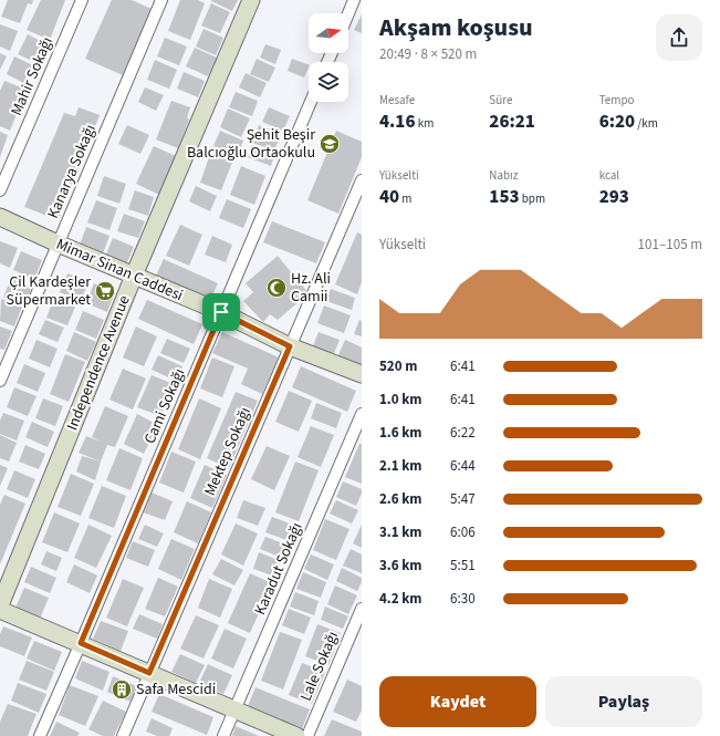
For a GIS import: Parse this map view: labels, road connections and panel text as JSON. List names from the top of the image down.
{
  "streets": {
    "main road": ["Mimar Sinan Caddesi", "Independence Avenue"],
    "street": [
      "Mahir Sokağı",
      "Kanarya Sokağı",
      "Cami Sokağı",
      "Mektep Sokağı",
      "Karadut Sokağı",
      "Lale Sokağı"
    ]
  },
  "crossings": [
    ["Kanarya Sokağı", "Mimar Sinan Caddesi"],
    ["Mimar Sinan Caddesi", "Independence Avenue"],
    ["Mimar Sinan Caddesi", "Cami Sokağı"],
    ["Mimar Sinan Caddesi", "Mektep Sokağı"]
  ],
  "places": {
    "school or university": ["Şehit Beşir Balcıoğlu Ortaokulu"],
    "mosque": ["Hz. Ali Camii"],
    "supermarket": ["Çil Kardeşler Süpermarket"],
    "building": ["Safa Mescidi"]
  },
  "north": "right",
  "page": {
    "heading": ["Akşam koşusu", "20:49 · 8 × 520 m"],
    "stats": [
      ["Mesafe", "4.16 km"],
      ["Süre", "26:21"],
      ["Tempo", "6:20 /km"],
      ["Yükselti", "40 m"],
      ["Nabız", "153 bpm"],
      ["kcal", "293"]
    ],
    "chart": ["Yükselti", "101–105 m"],
    "list": [
      {
        "name": "520 m",
        "note": "6:41"
      },
      {
        "name": "1.0 km",
        "note": "6:41"
      },
      {
        "name": "1.6 km",
        "note": "6:22"
      },
      {
        "name": "2.1 km",
        "note": "6:44"
      },
      {
        "name": "2.6 km",
        "note": "5:47"
      },
      {
        "name": "3.1 km",
        "note": "6:06"
      },
      {
        "name": "3.6 km",
        "note": "5:51"
      },
      {
        "name": "4.2 km",
        "note": "6:30"
      }
    ],
    "buttons": ["Kaydet", "Paylaş"]
  }
}
